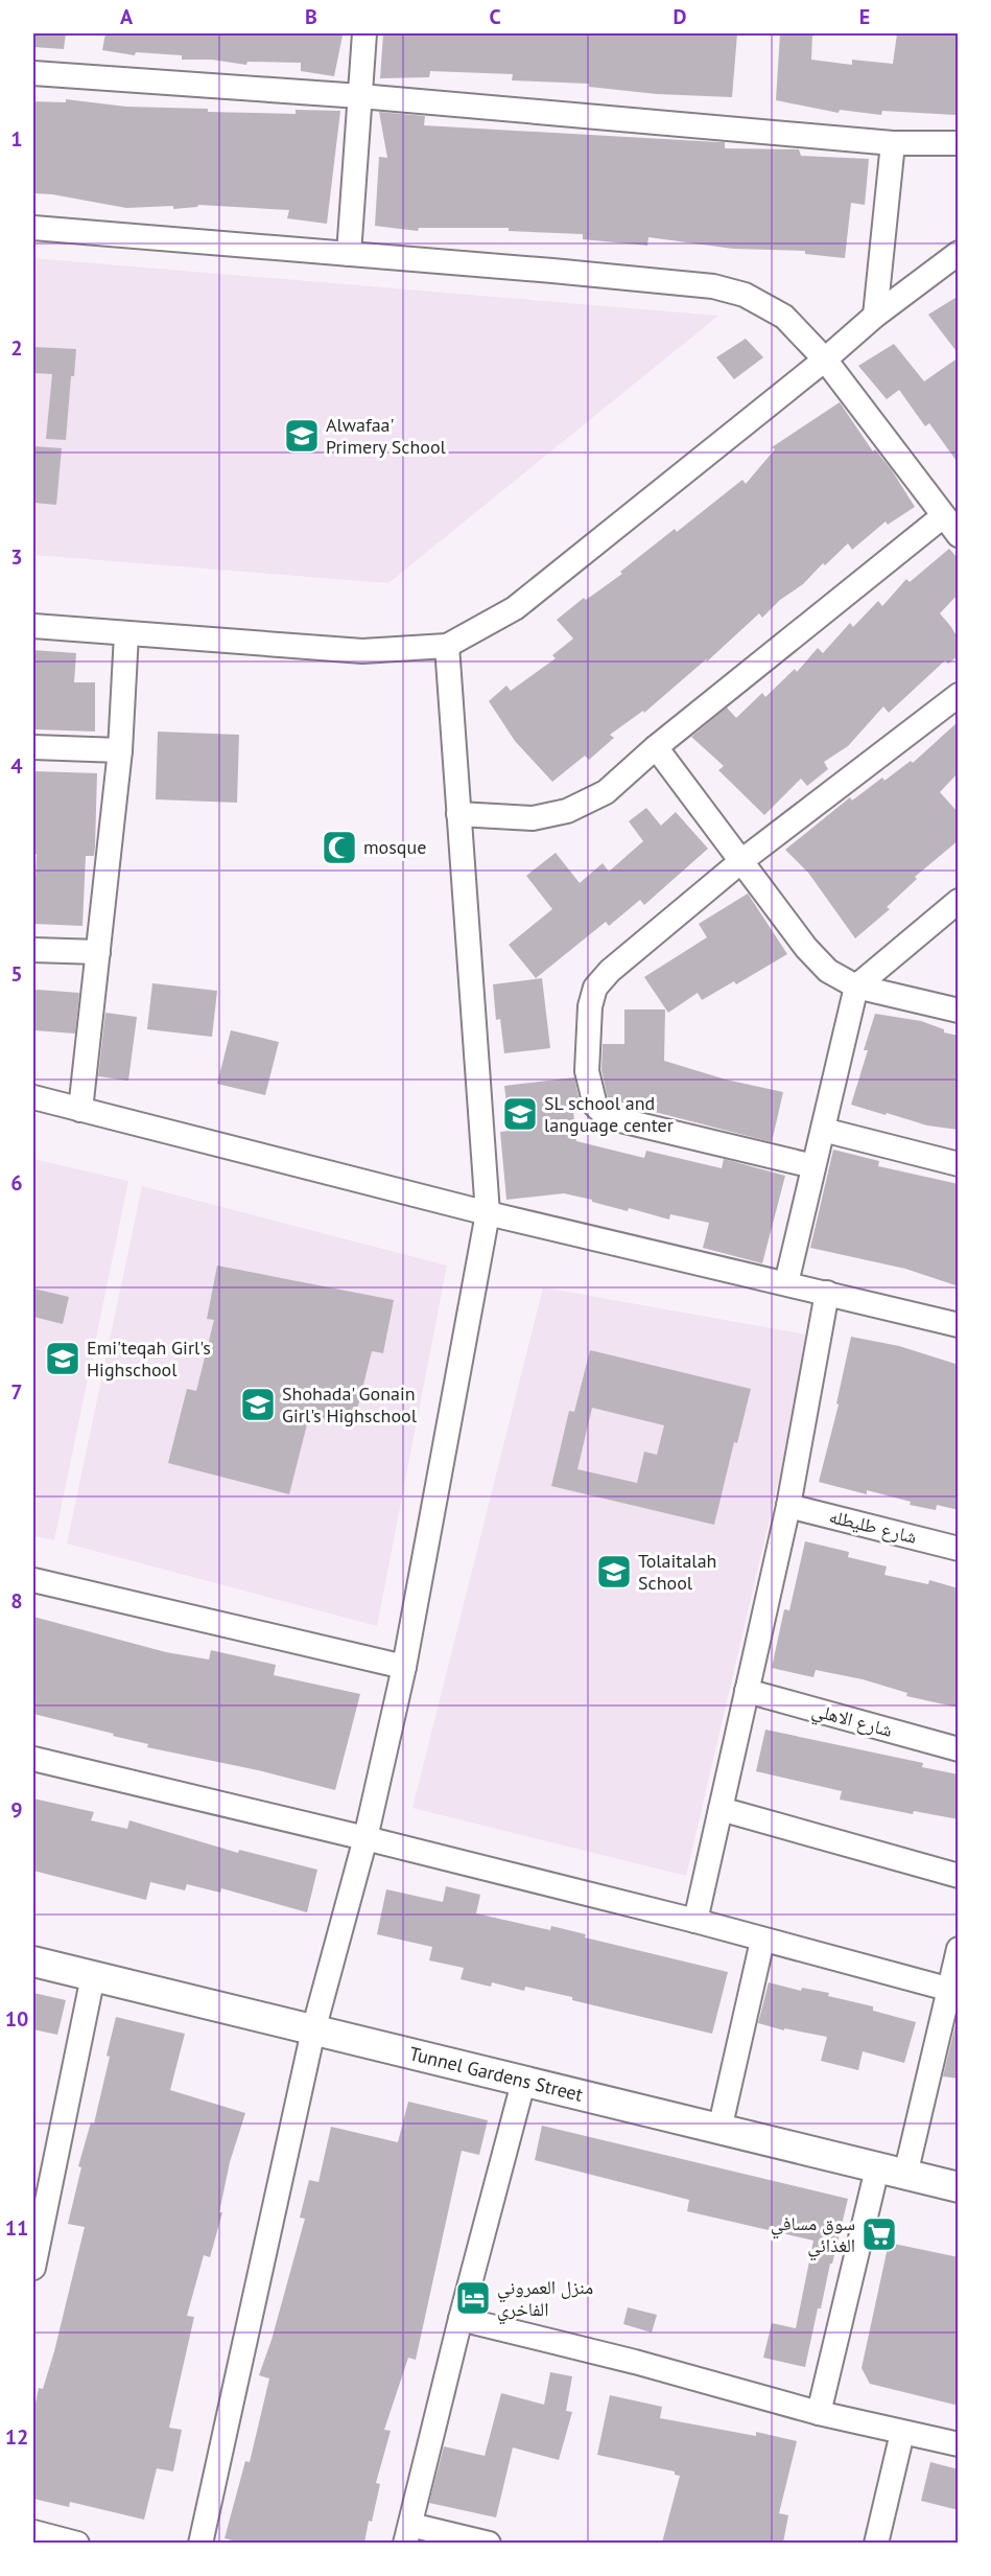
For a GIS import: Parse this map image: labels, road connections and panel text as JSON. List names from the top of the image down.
{
  "streets": {
    "main road": ["Tunnel Gardens Street"],
    "street": ["شارع طليطله", "شارع الاهلي"]
  },
  "places": {
    "school or university": [
      "Alwafaa' Primery School",
      "SL school and language center",
      "Emi'teqah Girl's Highschool",
      "Shohada' Gonain Girl's Highschool",
      "Tolaitalah School"
    ],
    "mosque": ["mosque"],
    "supermarket": ["سوق مسافي الغذائي"],
    "hotel": ["منزل العمروني الفاخري"]
  },
  "grid": {
    "columns": [
      "A",
      "B",
      "C",
      "D",
      "E"
    ],
    "rows": [
      "1",
      "2",
      "3",
      "4",
      "5",
      "6",
      "7",
      "8",
      "9",
      "10",
      "11",
      "12"
    ]
  }
}
